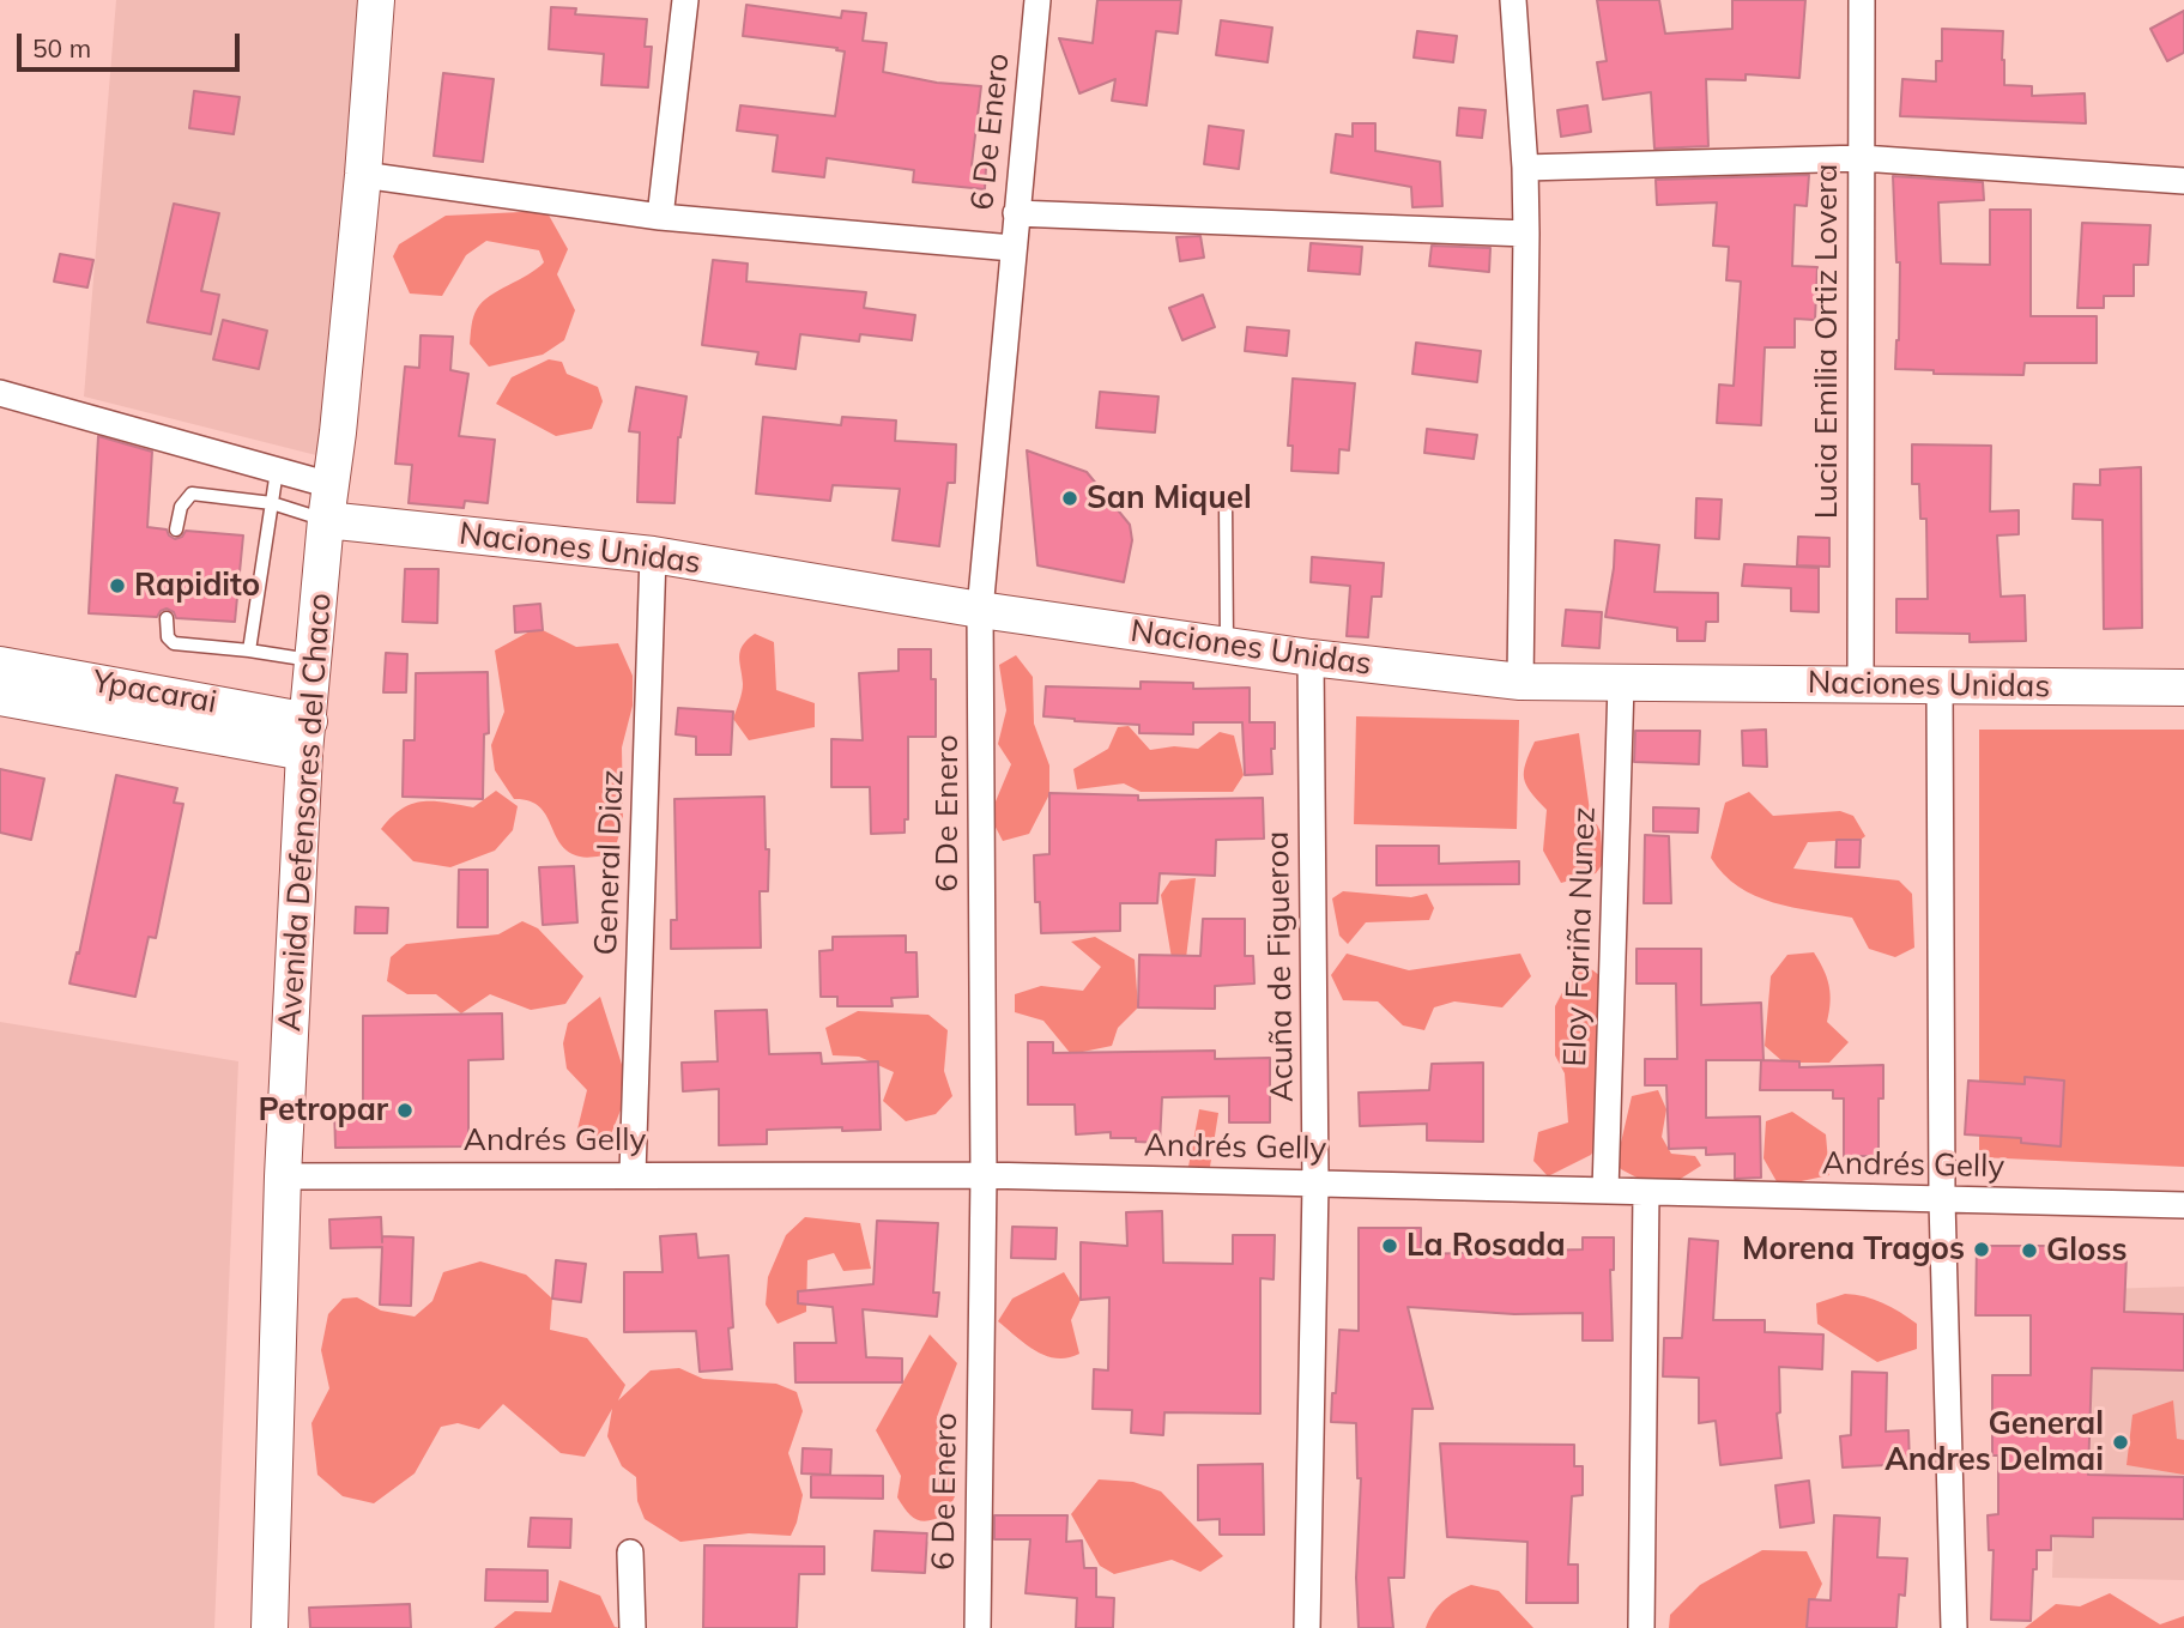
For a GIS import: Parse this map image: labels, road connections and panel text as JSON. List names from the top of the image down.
{
  "streets": {
    "street": [
      "6 De Enero",
      "Lucia Emilia Ortiz Lovera",
      "Naciones Unidas",
      "Ypacarai",
      "Avenida Defensores del Chaco",
      "General Diaz",
      "Eloy Fariña Nunez",
      "Acuña de Figueroa",
      "Andrés Gelly"
    ]
  },
  "crossings": [
    ["6 De Enero", "Naciones Unidas"],
    ["6 De Enero", "Andrés Gelly"],
    ["Lucia Emilia Ortiz Lovera", "Naciones Unidas"],
    ["Naciones Unidas", "Avenida Defensores del Chaco"],
    ["Naciones Unidas", "General Diaz"],
    ["Naciones Unidas", "Eloy Fariña Nunez"],
    ["Naciones Unidas", "Acuña de Figueroa"],
    ["Ypacarai", "Avenida Defensores del Chaco"],
    ["Avenida Defensores del Chaco", "Andrés Gelly"],
    ["General Diaz", "Andrés Gelly"],
    ["Eloy Fariña Nunez", "Andrés Gelly"],
    ["Acuña de Figueroa", "Andrés Gelly"]
  ],
  "places": [
    "San Miquel",
    "Rapidito",
    "Petropar",
    "La Rosada",
    "Morena Tragos",
    "Gloss",
    "General Andres Delmai"
  ],
  "scale_bar": "50 m"
}
